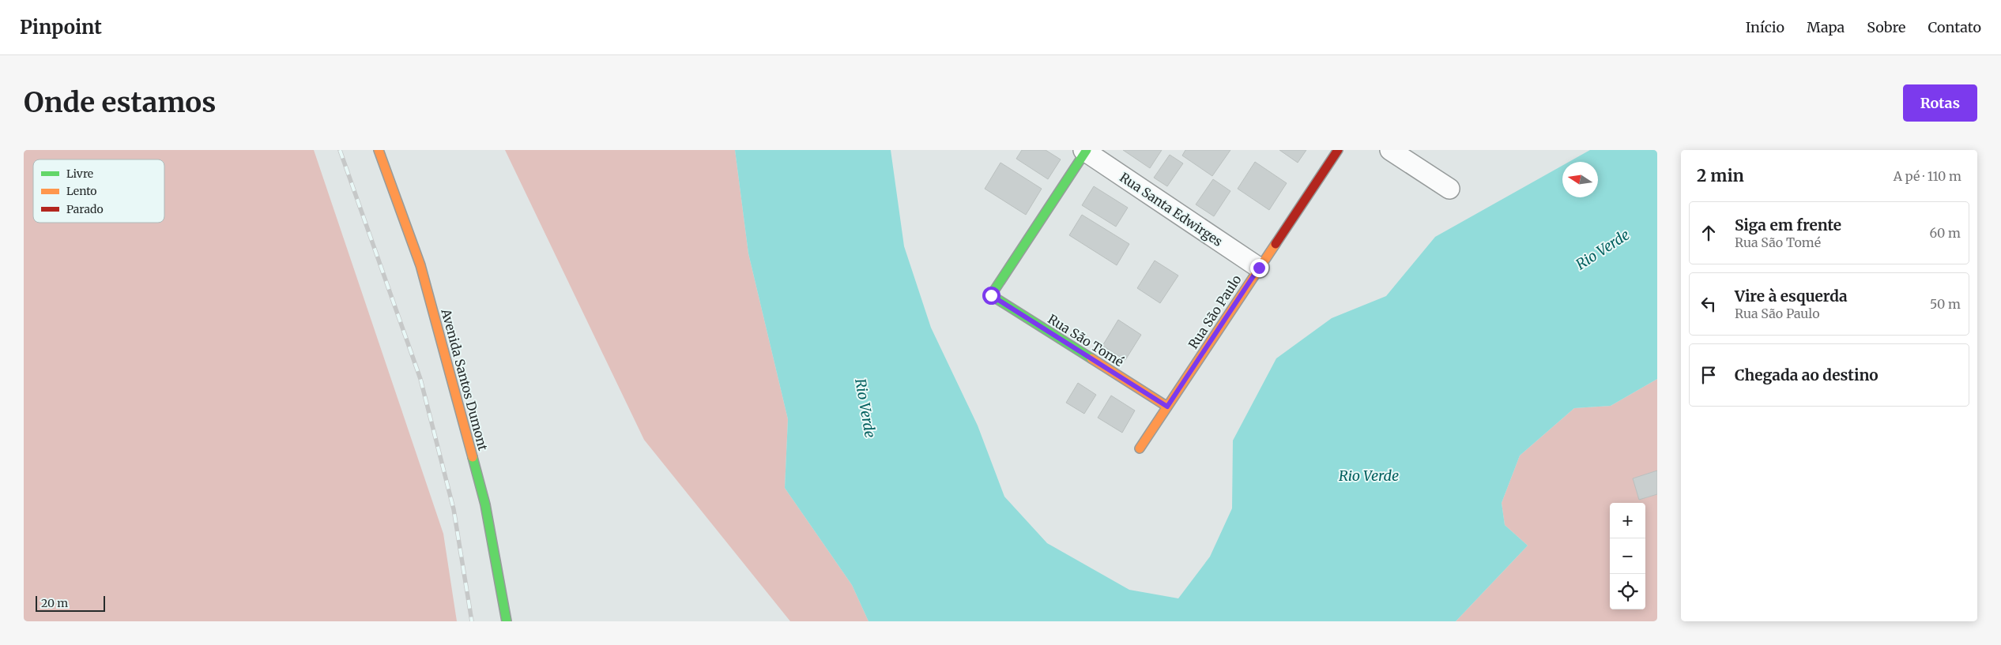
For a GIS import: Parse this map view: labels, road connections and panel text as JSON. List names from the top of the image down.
{
  "streets": {
    "street": [
      "Rua Santa Edwirges",
      "Rua São Paulo",
      "Rua São Tomé",
      "Avenida Santos Dumont"
    ]
  },
  "crossings": [
    ["Rua Santa Edwirges", "Rua São Paulo"],
    ["Rua Santa Edwirges", "Rua São Tomé"],
    ["Rua São Paulo", "Rua São Tomé"]
  ],
  "water": ["Rio Verde"],
  "legend": ["Livre", "Lento", "Parado"],
  "scale_bar": "20 m",
  "north": "left",
  "page": {
    "header": "Pinpoint",
    "nav": [
      "Início",
      "Mapa",
      "Sobre",
      "Contato"
    ],
    "buttons": "Rotas",
    "title": "Onde estamos",
    "heading": ["2 min", "A pé · 110 m"],
    "list": [
      ["Siga em frente", "Rua São Tomé", "60 m"],
      ["Vire à esquerda", "Rua São Paulo", "50 m"],
      "Chegada ao destino"
    ],
    "map_buttons": ["+", "−"],
    "scale": "20 m"
  }
}
